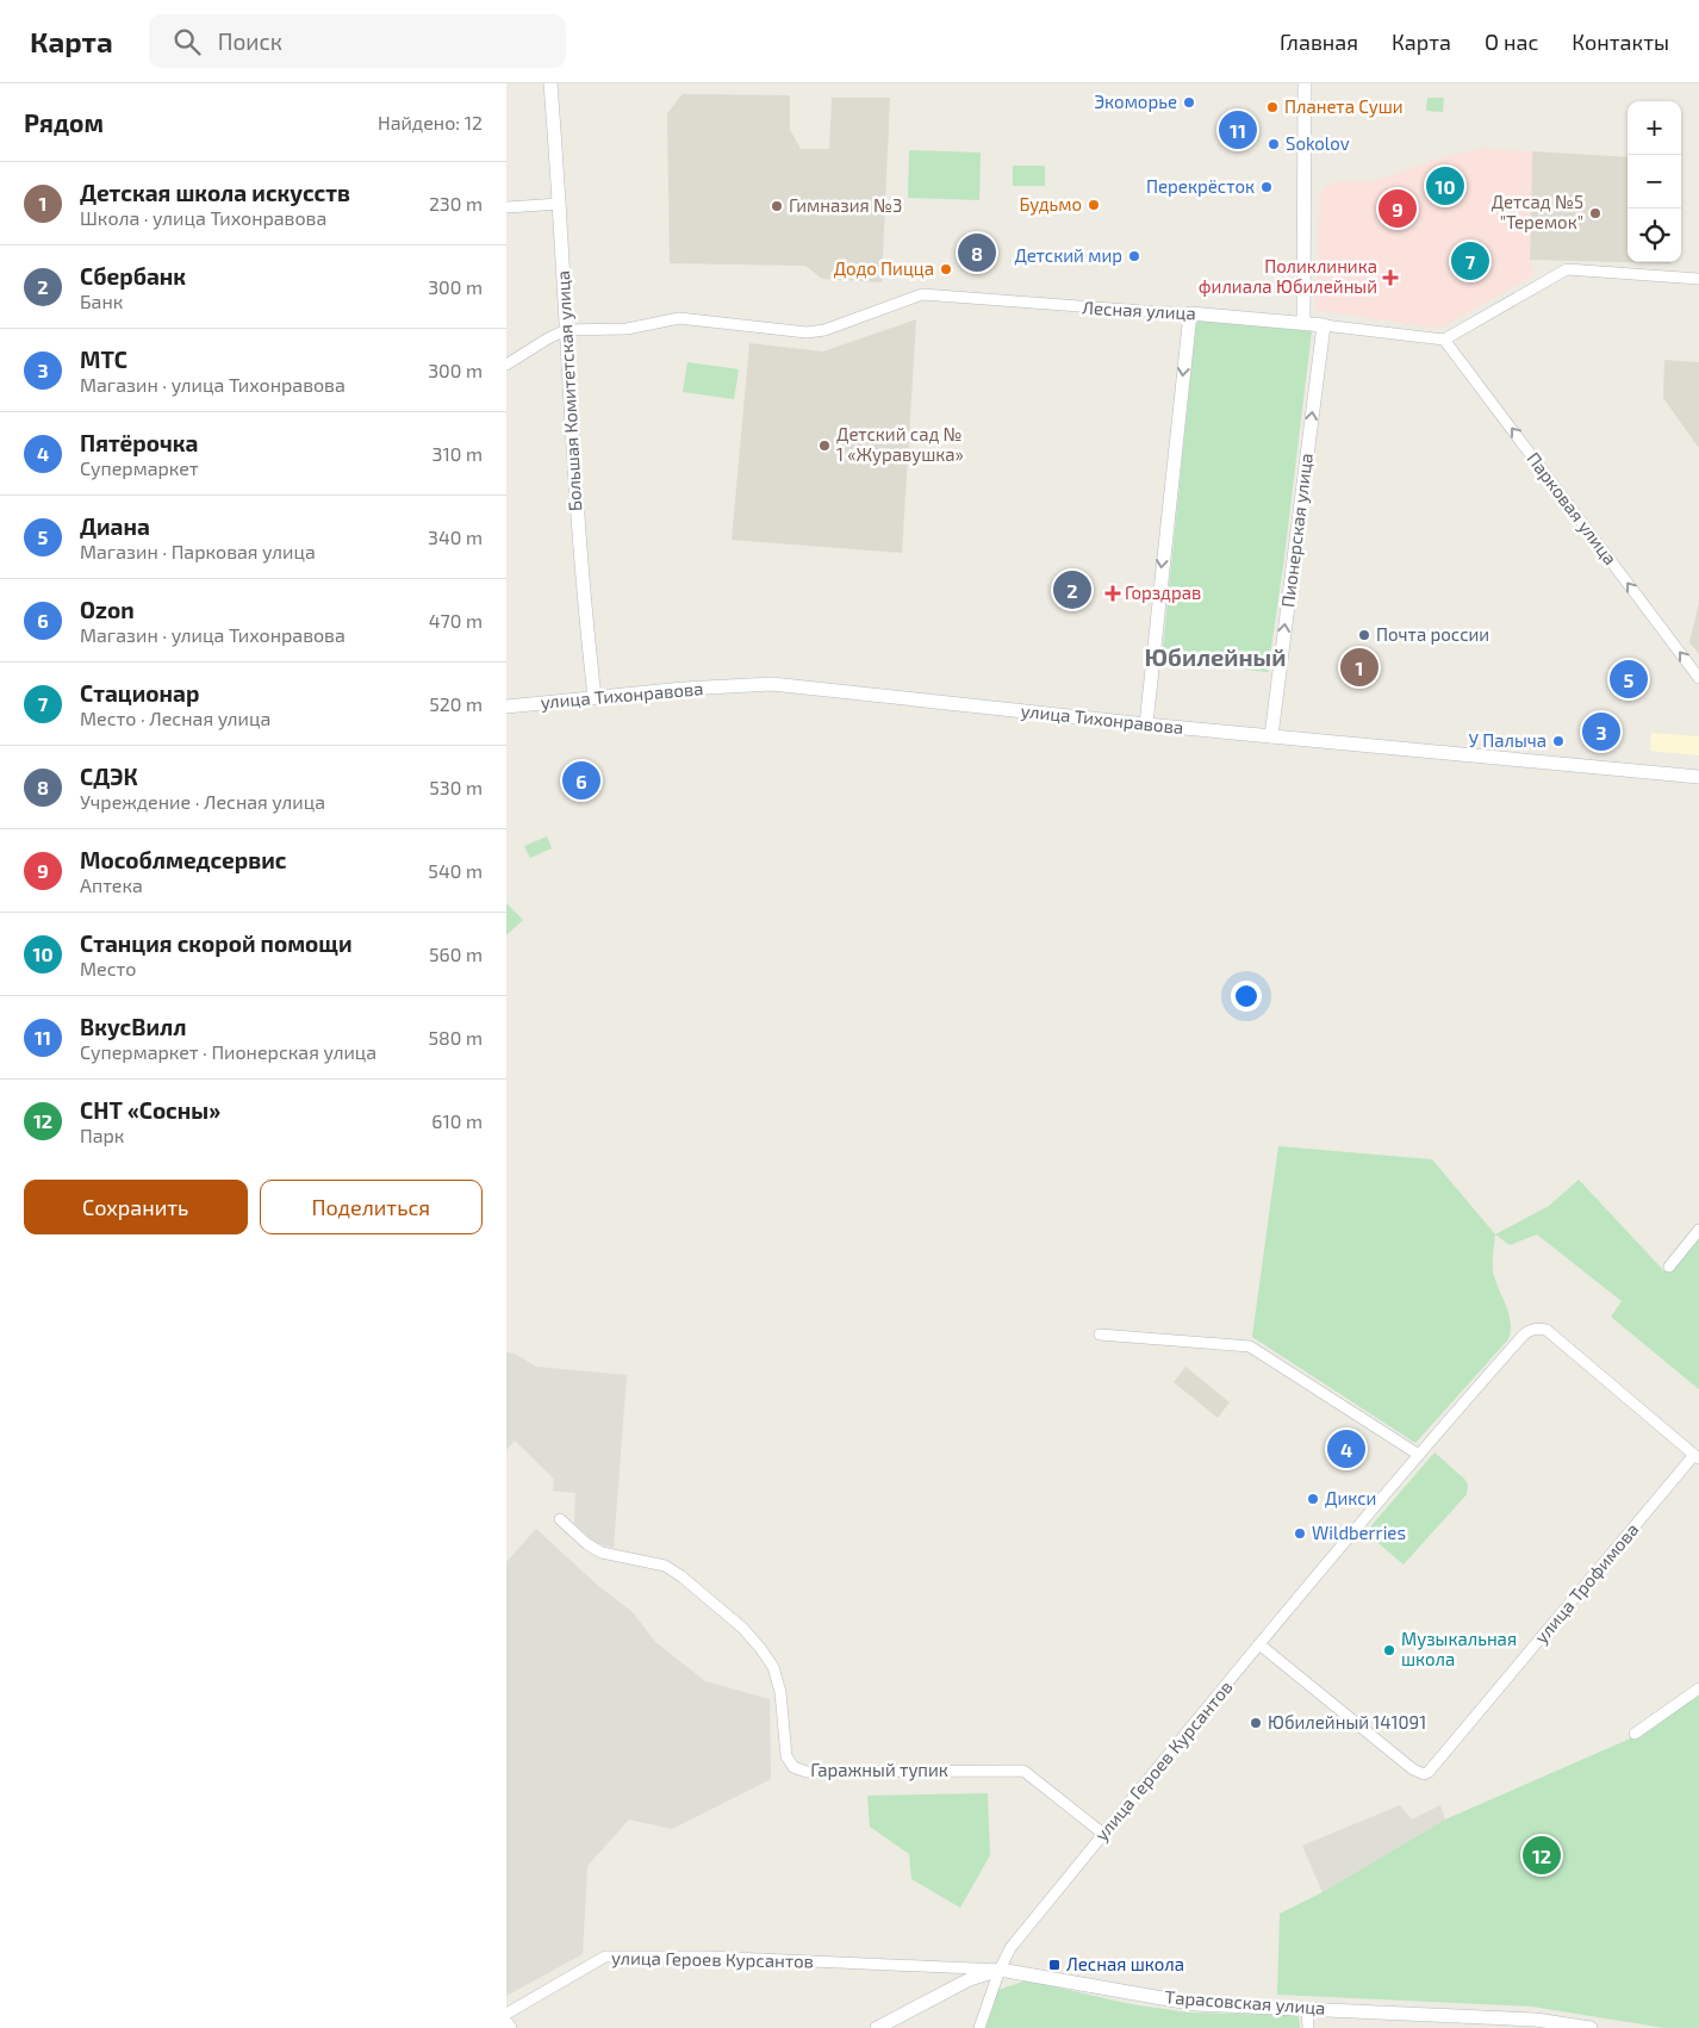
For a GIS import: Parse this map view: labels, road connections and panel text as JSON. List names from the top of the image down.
{
  "streets": {
    "street": [
      "Лесная улица",
      "Большая Комитетская улица",
      "Парковая улица",
      "Пионерская улица",
      "улица Тихонравова",
      "улица Трофимова",
      "улица Героев Курсантов",
      "Гаражный тупик",
      "Тарасовская улица"
    ]
  },
  "crossings": [
    ["Лесная улица", "Большая Комитетская улица"],
    ["Лесная улица", "Парковая улица"],
    ["Лесная улица", "Пионерская улица"],
    ["Большая Комитетская улица", "улица Тихонравова"],
    ["Пионерская улица", "улица Тихонравова"],
    ["улица Трофимова", "улица Героев Курсантов"],
    ["улица Героев Курсантов", "Гаражный тупик"],
    ["улица Героев Курсантов", "Тарасовская улица"]
  ],
  "one_way": ["Парковая улица", "Пионерская улица"],
  "districts": ["Юбилейный"],
  "places": {
    "other": [
      "Экоморье",
      "Планета Суши",
      "Sokolov",
      "Перекрёсток",
      "Будьмо",
      "Гимназия №3",
      "Детсад №5 \"Теремок\"",
      "Детский мир",
      "Додо Пицца",
      "Детский сад № 1 «Журавушка»",
      "Почта россии",
      "У Палыча",
      "Дикси",
      "Wildberries",
      "Музыкальная школа",
      "Юбилейный 141091"
    ],
    "health": ["Поликлиника филиала Юбилейный", "Горздрав"],
    "transit": ["Лесная школа"]
  },
  "page": {
    "header": "Карта",
    "search": "Поиск",
    "nav": [
      "Главная",
      "Карта",
      "О нас",
      "Контакты"
    ],
    "heading": ["Рядом", "Найдено: 12"],
    "map_buttons": ["+", "−"],
    "pins": [
      "11",
      "10",
      "9",
      "8",
      "7",
      "2",
      "1",
      "5",
      "3",
      "6",
      "4",
      "12"
    ],
    "list": [
      {
        "mark": "1",
        "name": "Детская школа искусств",
        "note": "Школа · улица Тихонравова",
        "value": "230 m"
      },
      {
        "mark": "2",
        "name": "Сбербанк",
        "note": "Банк",
        "value": "300 m"
      },
      {
        "mark": "3",
        "name": "МТС",
        "note": "Магазин · улица Тихонравова",
        "value": "300 m"
      },
      {
        "mark": "4",
        "name": "Пятёрочка",
        "note": "Супермаркет",
        "value": "310 m"
      },
      {
        "mark": "5",
        "name": "Диана",
        "note": "Магазин · Парковая улица",
        "value": "340 m"
      },
      {
        "mark": "6",
        "name": "Ozon",
        "note": "Магазин · улица Тихонравова",
        "value": "470 m"
      },
      {
        "mark": "7",
        "name": "Стационар",
        "note": "Место · Лесная улица",
        "value": "520 m"
      },
      {
        "mark": "8",
        "name": "СДЭК",
        "note": "Учреждение · Лесная улица",
        "value": "530 m"
      },
      {
        "mark": "9",
        "name": "Мособлмедсервис",
        "note": "Аптека",
        "value": "540 m"
      },
      {
        "mark": "10",
        "name": "Станция скорой помощи",
        "note": "Место",
        "value": "560 m"
      },
      {
        "mark": "11",
        "name": "ВкусВилл",
        "note": "Супермаркет · Пионерская улица",
        "value": "580 m"
      },
      {
        "mark": "12",
        "name": "СНТ «Сосны»",
        "note": "Парк",
        "value": "610 m"
      }
    ],
    "buttons": ["Сохранить", "Поделиться"]
  }
}
